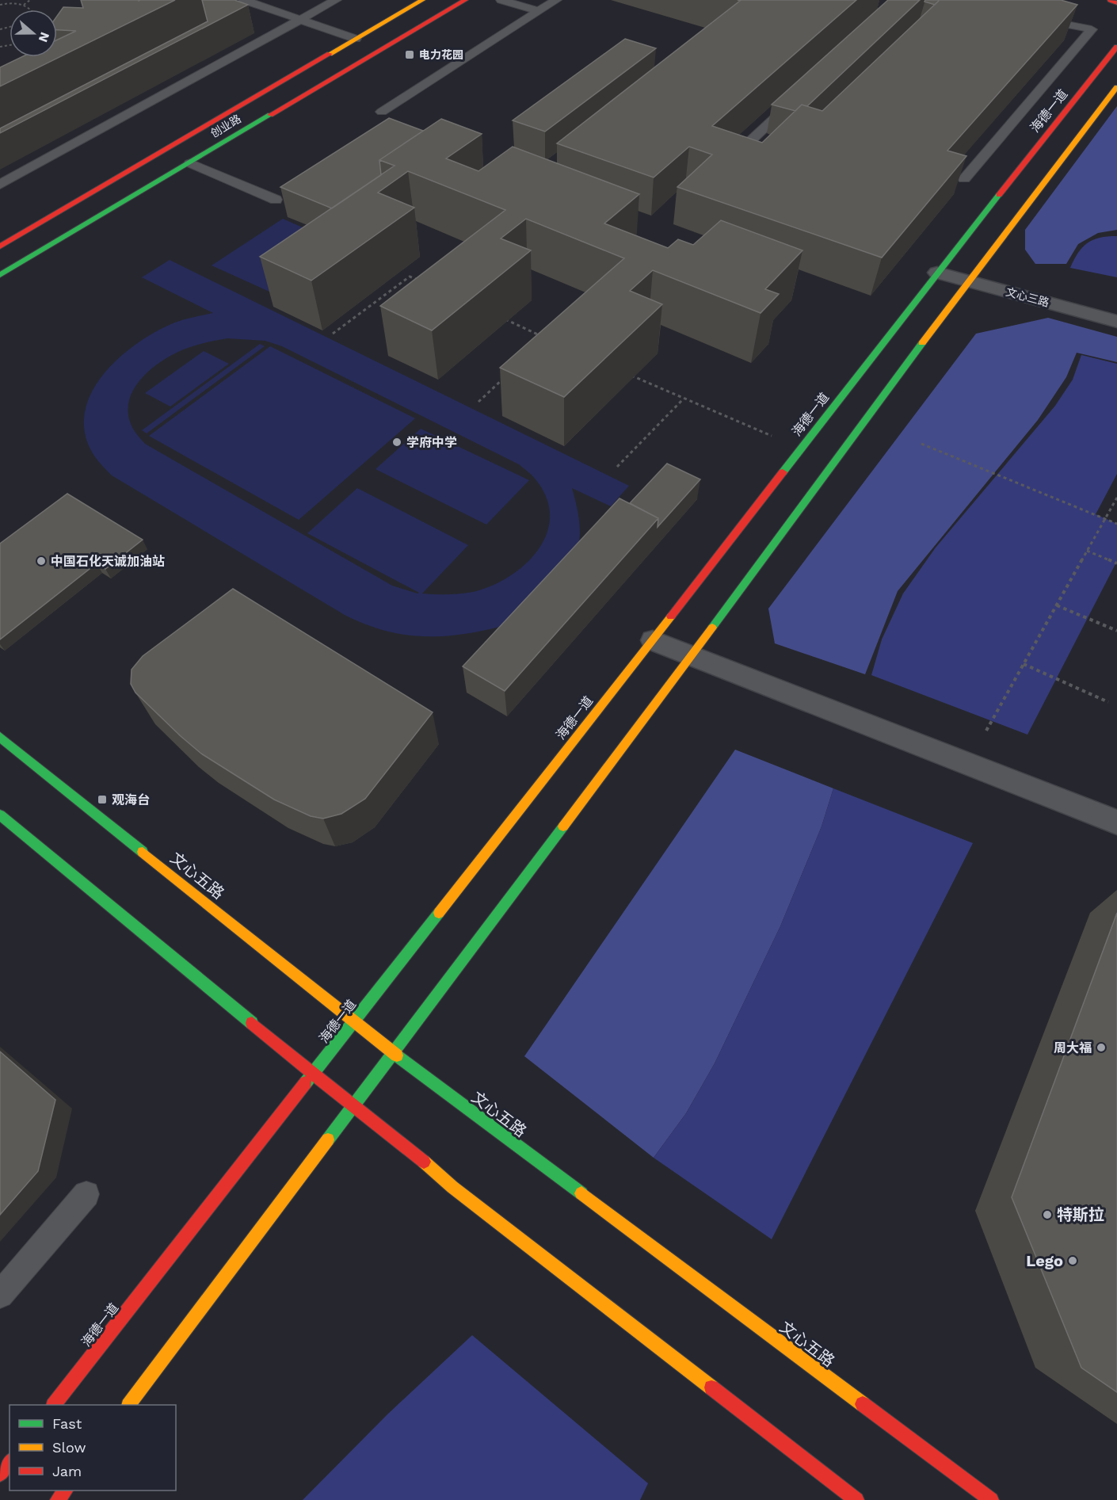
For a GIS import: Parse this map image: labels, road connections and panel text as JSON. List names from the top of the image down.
{
  "streets": {
    "street": [
      "海德一道",
      "创业路",
      "文心三路",
      "文心五路"
    ]
  },
  "crossings": [
    ["海德一道", "文心三路"],
    ["海德一道", "文心五路"]
  ],
  "places": {
    "transit": ["电力花园", "观海台"],
    "other": [
      "学府中学",
      "中国石化天诚加油站",
      "周大福",
      "特斯拉",
      "Lego"
    ]
  },
  "legend": ["Fast", "Slow", "Jam"],
  "north": "right"
}
